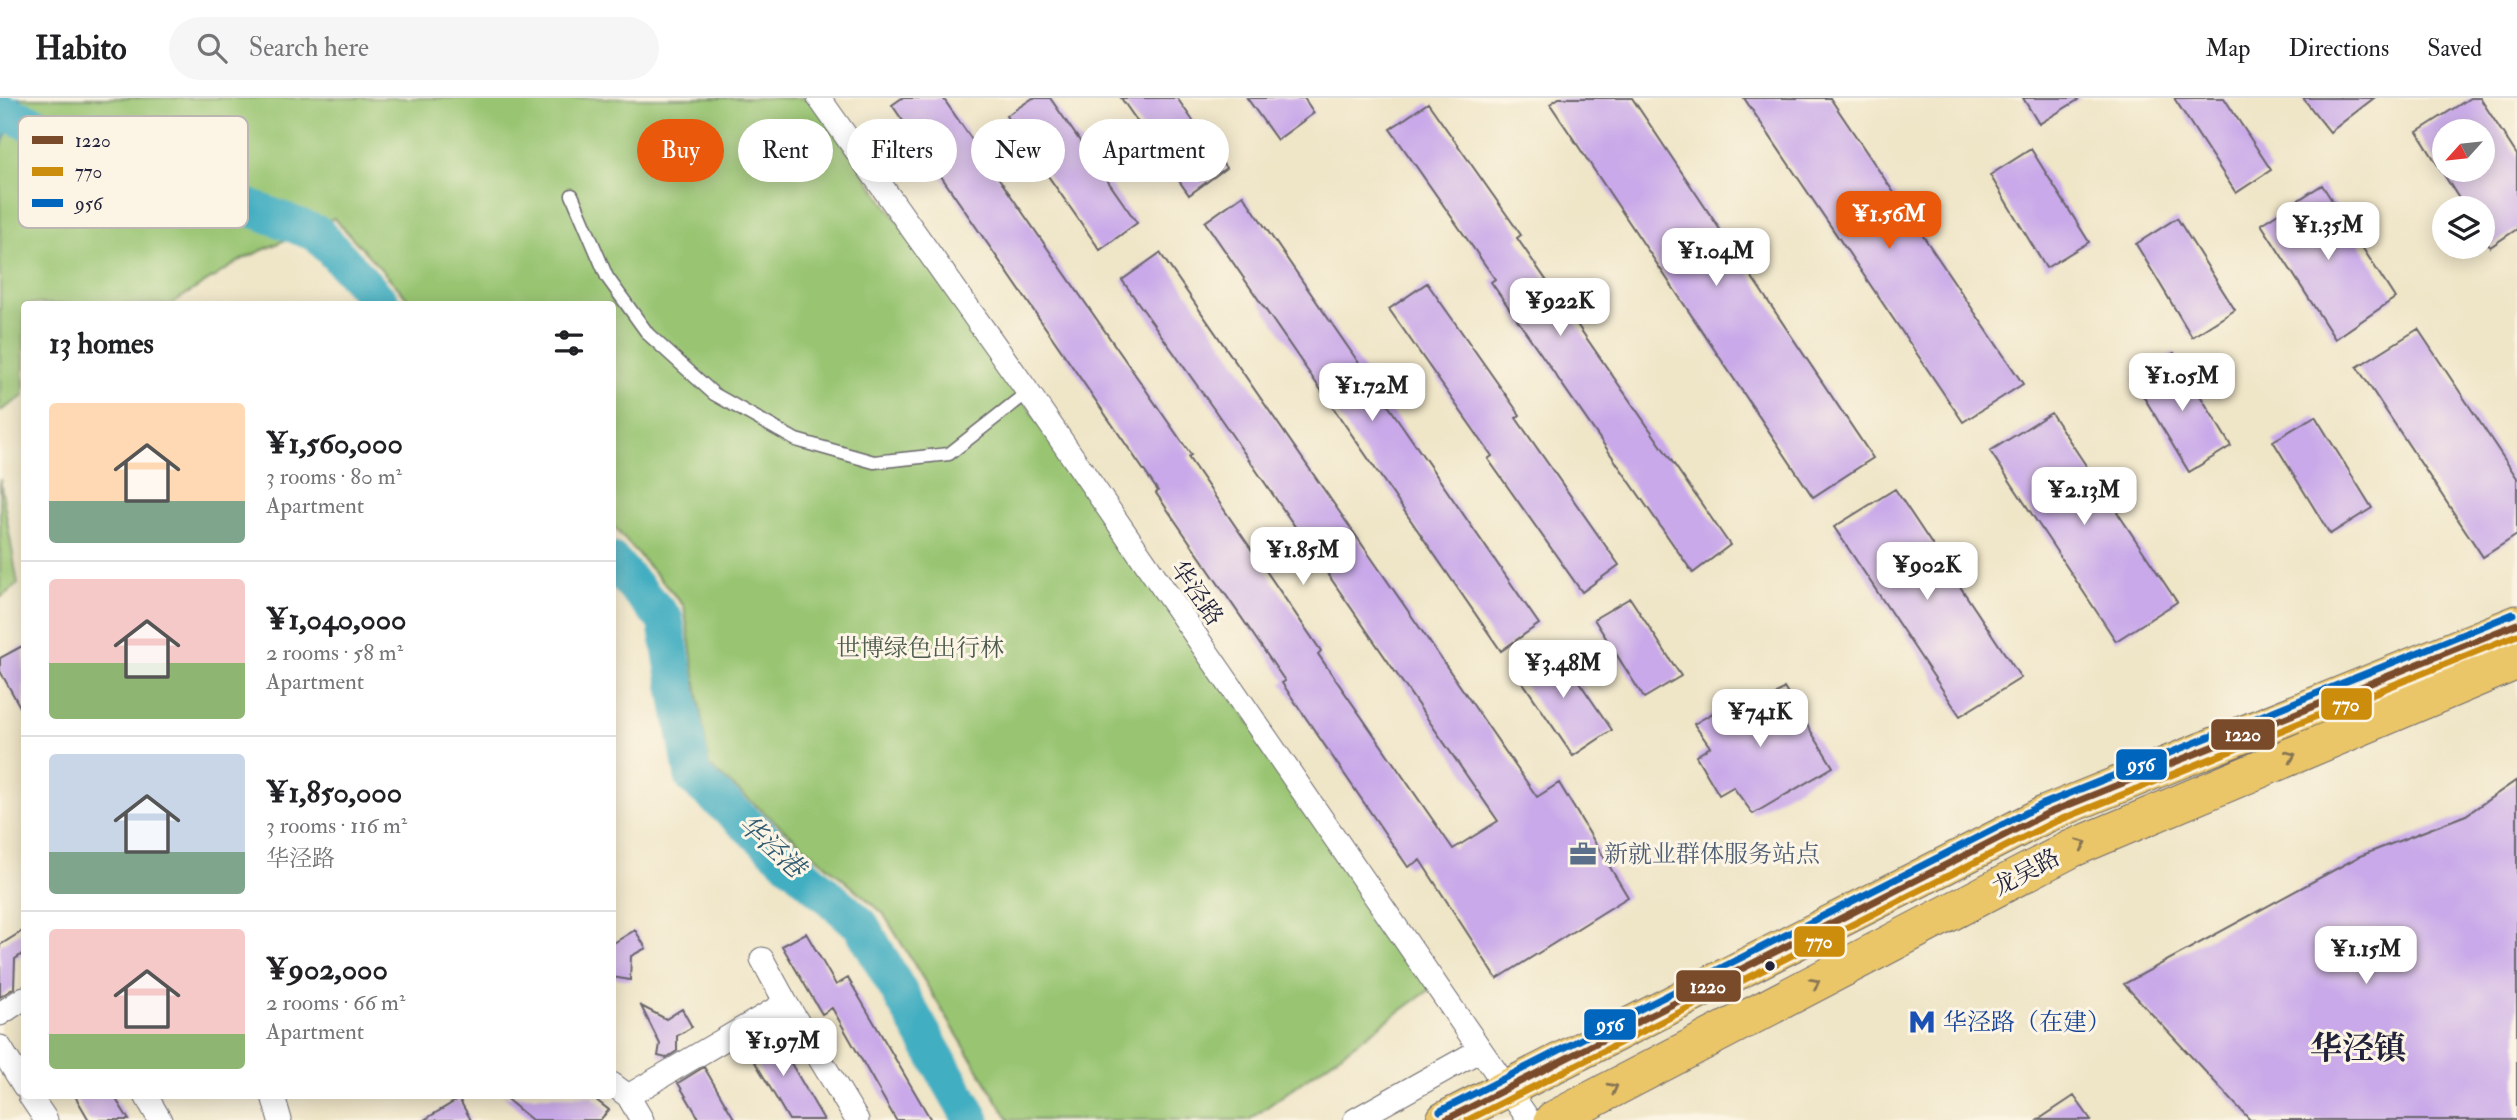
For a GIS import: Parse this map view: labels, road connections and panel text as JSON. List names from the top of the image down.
{
  "streets": {
    "main road": ["龙吴路"],
    "street": ["华泾路"]
  },
  "crossings": [
    ["华泾路", "龙吴路"]
  ],
  "districts": ["华泾镇"],
  "water": ["华泾港"],
  "parks": ["世博绿色出行林"],
  "places": {
    "office": ["新就业群体服务站点"],
    "metro station": ["华泾路（在建）"]
  },
  "lines": ["transit line 956", "transit line 1220", "transit line 770"],
  "legend": ["1220", "770", "956"],
  "north": "bottom left",
  "page": {
    "header": "Habito",
    "search": "Search here",
    "nav": ["Map", "Directions", "Saved"],
    "chip": [
      "Buy",
      "Rent",
      "Filters",
      "New",
      "Apartment"
    ],
    "price": [
      "¥1.56M",
      "¥1.35M",
      "¥1.04M",
      "¥922K",
      "¥1.05M",
      "¥1.72M",
      "¥2.13M",
      "¥1.85M",
      "¥902K",
      "¥3.48M",
      "¥741K",
      "¥1.15M",
      "¥1.97M"
    ],
    "heading": "13 homes",
    "list": [
      {
        "name": "¥1,560,000",
        "note": "3 rooms · 80 m² · Apartment"
      },
      {
        "name": "¥1,040,000",
        "note": "2 rooms · 58 m² · Apartment"
      },
      {
        "name": "¥1,850,000",
        "note": "3 rooms · 116 m² · 华泾路"
      },
      {
        "name": "¥902,000",
        "note": "2 rooms · 66 m² · Apartment"
      }
    ]
  }
}
